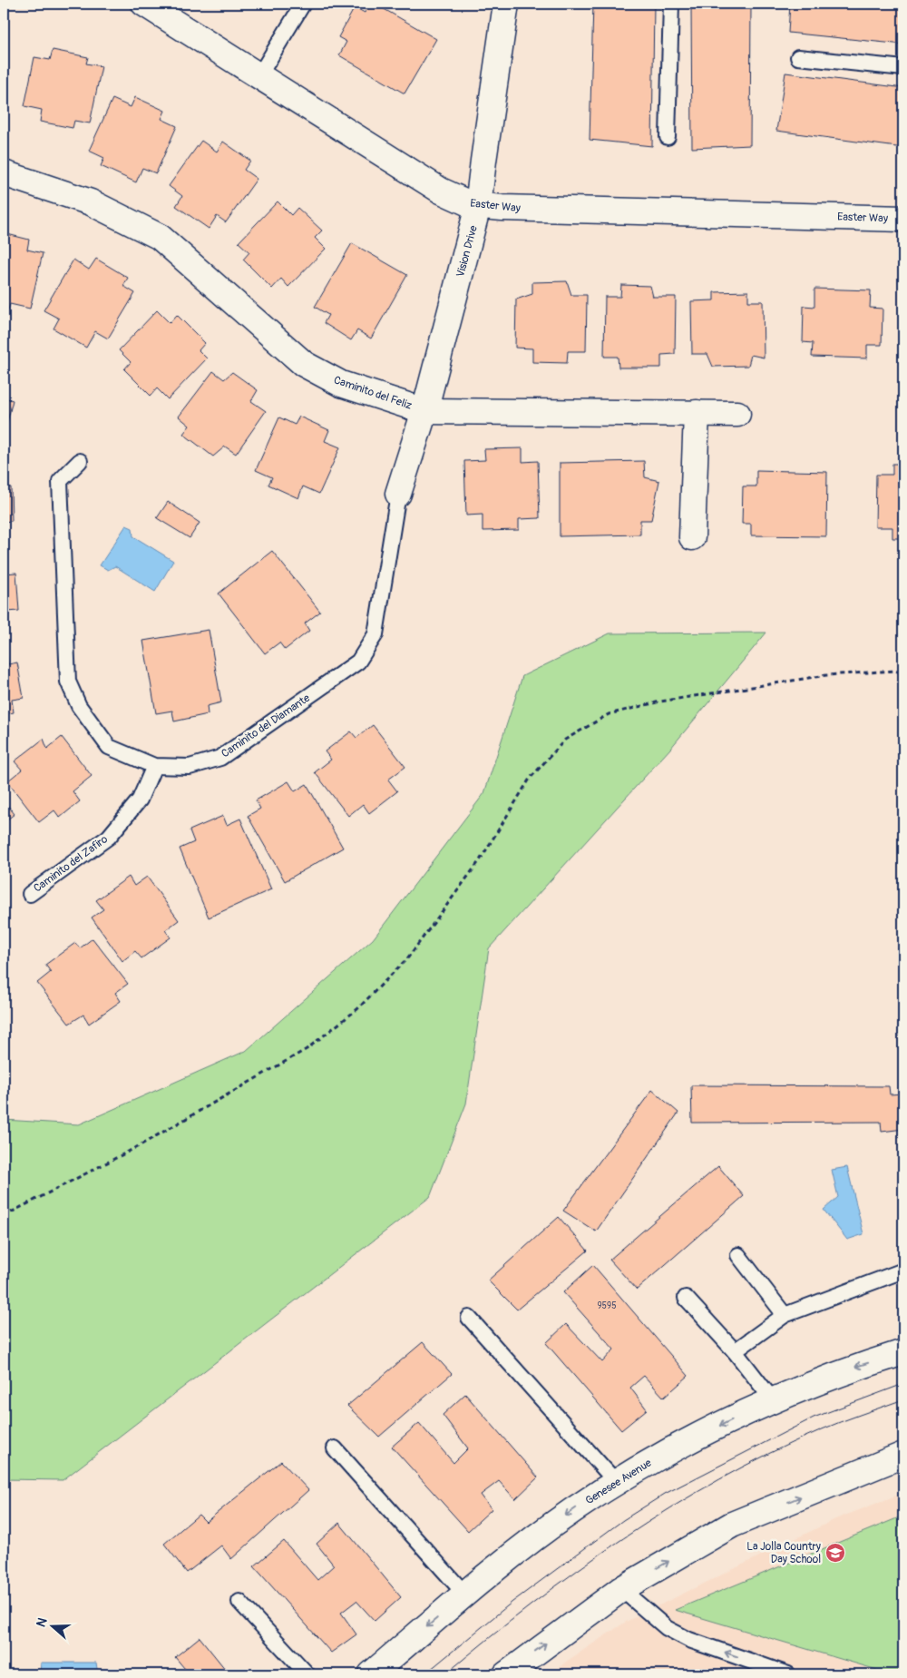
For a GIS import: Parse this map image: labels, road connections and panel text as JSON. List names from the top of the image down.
{
  "streets": {
    "street": [
      "Easter Way",
      "Vision Drive",
      "Caminito del Feliz",
      "Genesee Avenue"
    ],
    "lane": ["Caminito del Diamante", "Caminito del Zafiro"]
  },
  "crossings": [
    ["Easter Way", "Vision Drive"],
    ["Vision Drive", "Caminito del Feliz"],
    ["Vision Drive", "Caminito del Diamante"],
    ["Caminito del Diamante", "Caminito del Zafiro"]
  ],
  "places": {
    "school or university": ["La Jolla Country Day School"]
  },
  "house_numbers": ["9595"],
  "north": "left"
}
